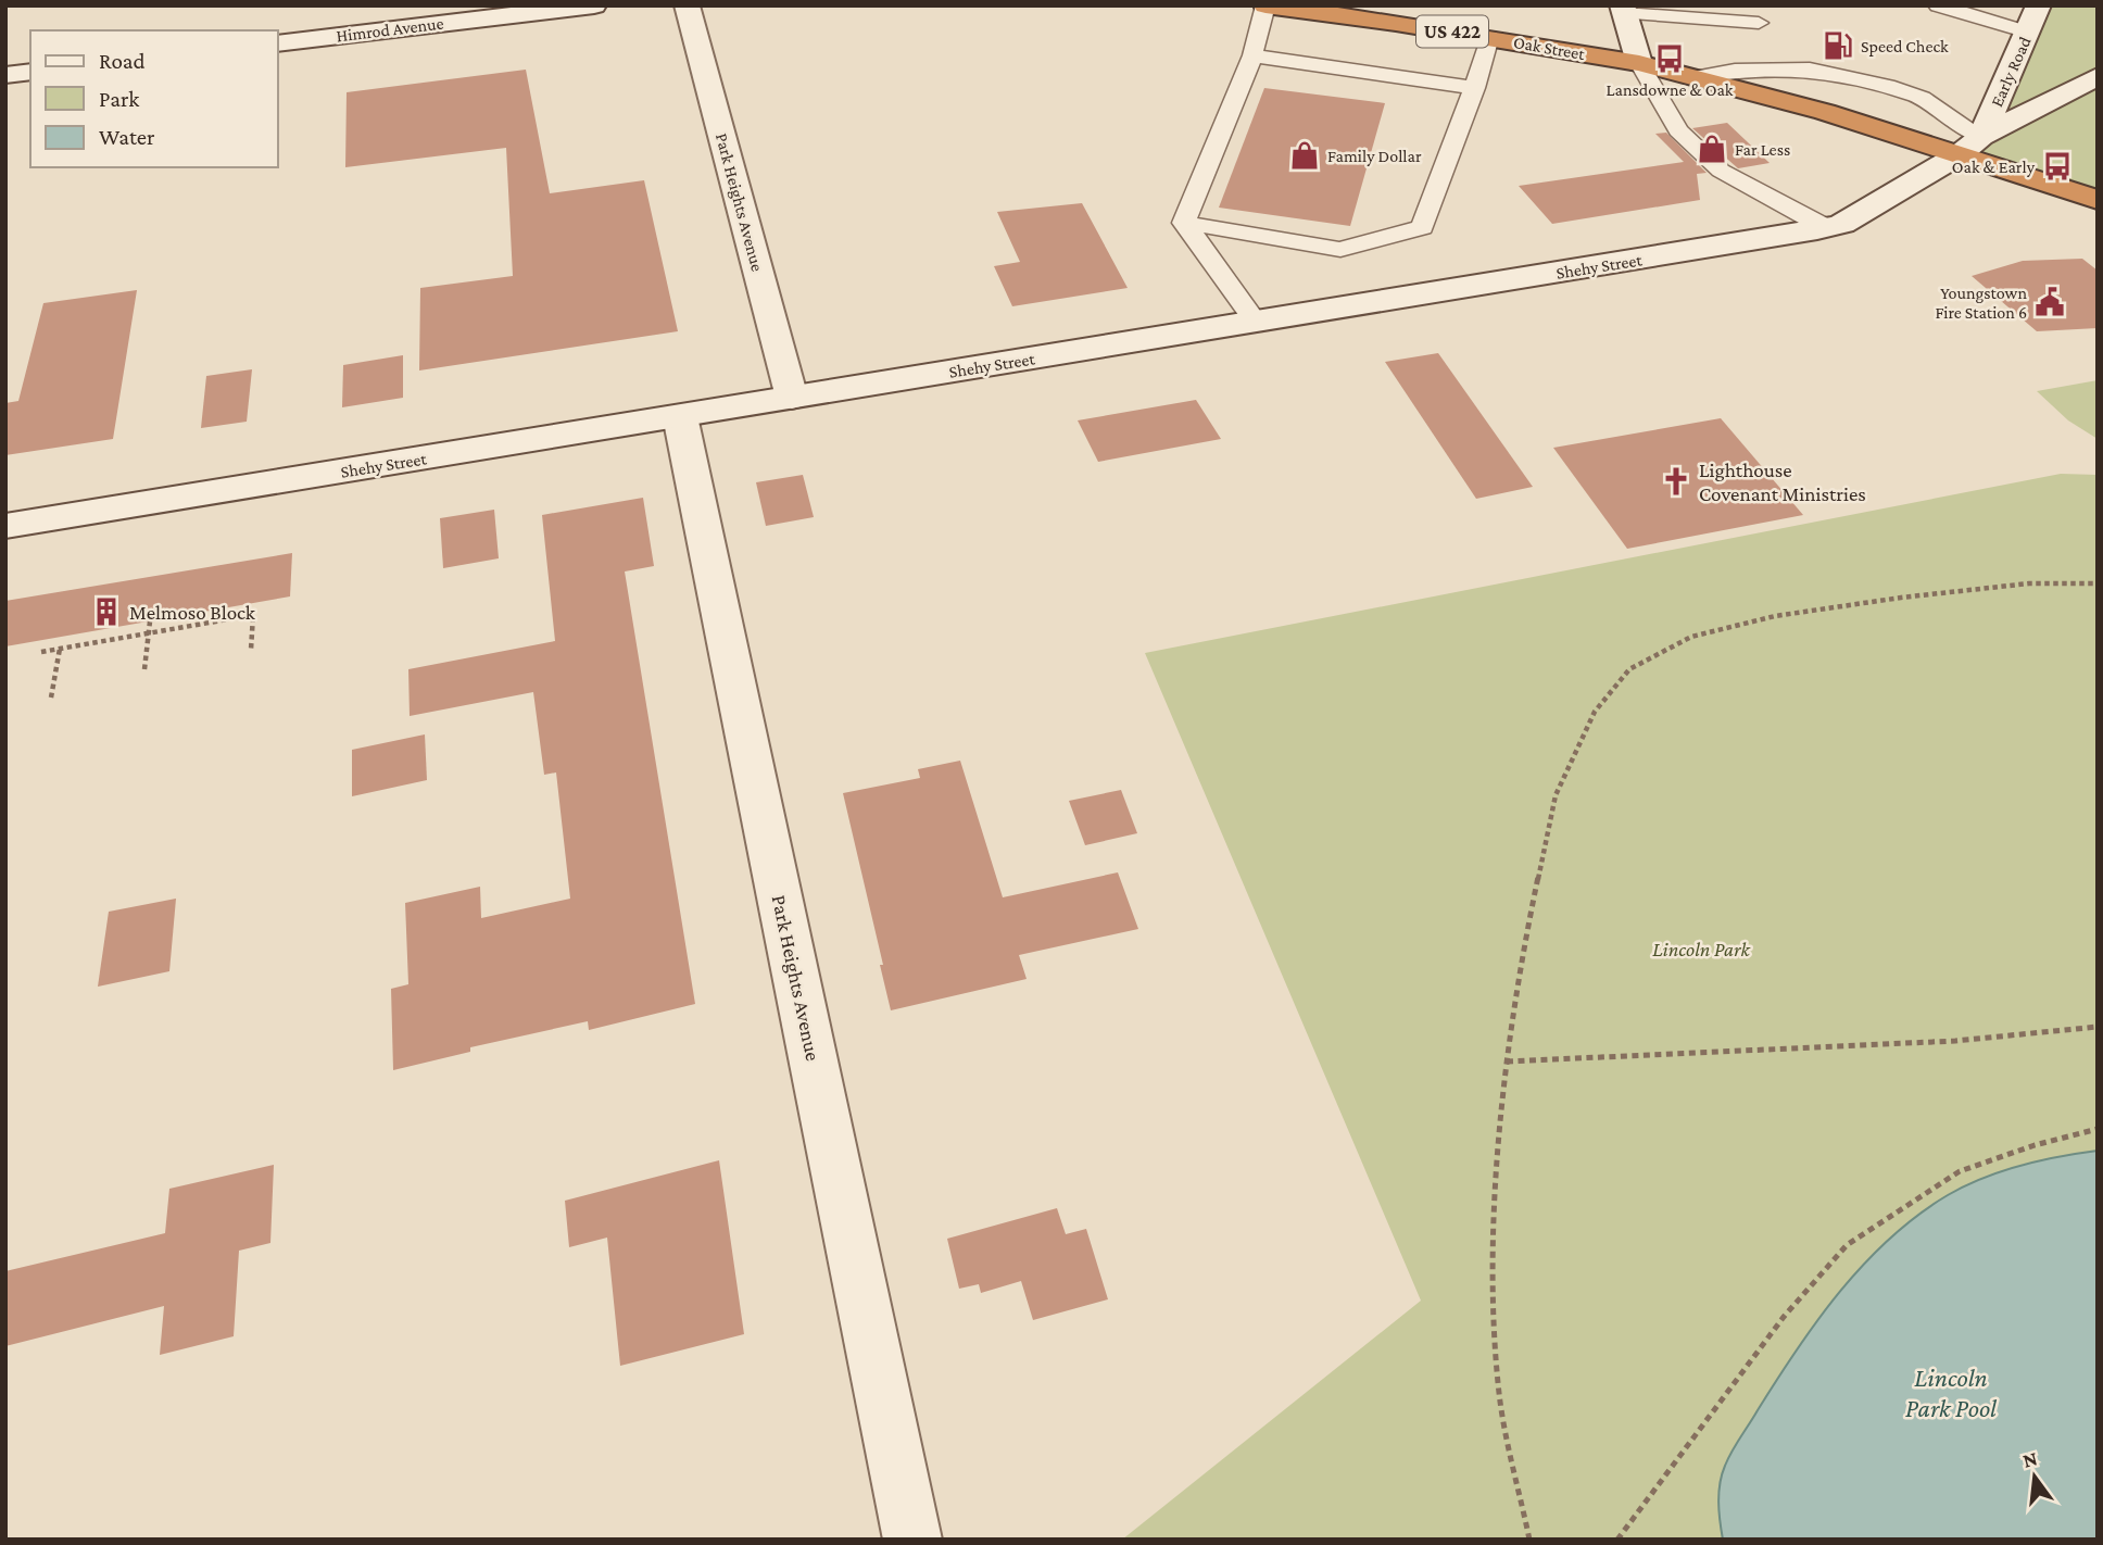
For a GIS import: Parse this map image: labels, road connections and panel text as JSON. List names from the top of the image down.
{
  "streets": {
    "highway": ["US 422", "Oak Street"],
    "street": [
      "Himrod Avenue",
      "Early Road",
      "Park Heights Avenue",
      "Shehy Street"
    ]
  },
  "crossings": [
    ["US 422", "Oak Street"],
    ["US 422", "Early Road"],
    ["US 422", "Shehy Street"],
    ["Oak Street", "Early Road"],
    ["Oak Street", "Shehy Street"],
    ["Early Road", "Shehy Street"],
    ["Park Heights Avenue", "Shehy Street"]
  ],
  "water": ["Lincoln Park Pool"],
  "parks": ["Lincoln Park"],
  "places": {
    "fuel station": ["Speed Check"],
    "bus stop": ["Lansdowne & Oak", "Oak & Early"],
    "shop": ["Far Less", "Family Dollar"],
    "public building": ["Youngstown Fire Station 6"],
    "church": ["Lighthouse Covenant Ministries"],
    "building": ["Melmoso Block"]
  },
  "legend": ["Road", "Park", "Water"],
  "north": "top"
}
